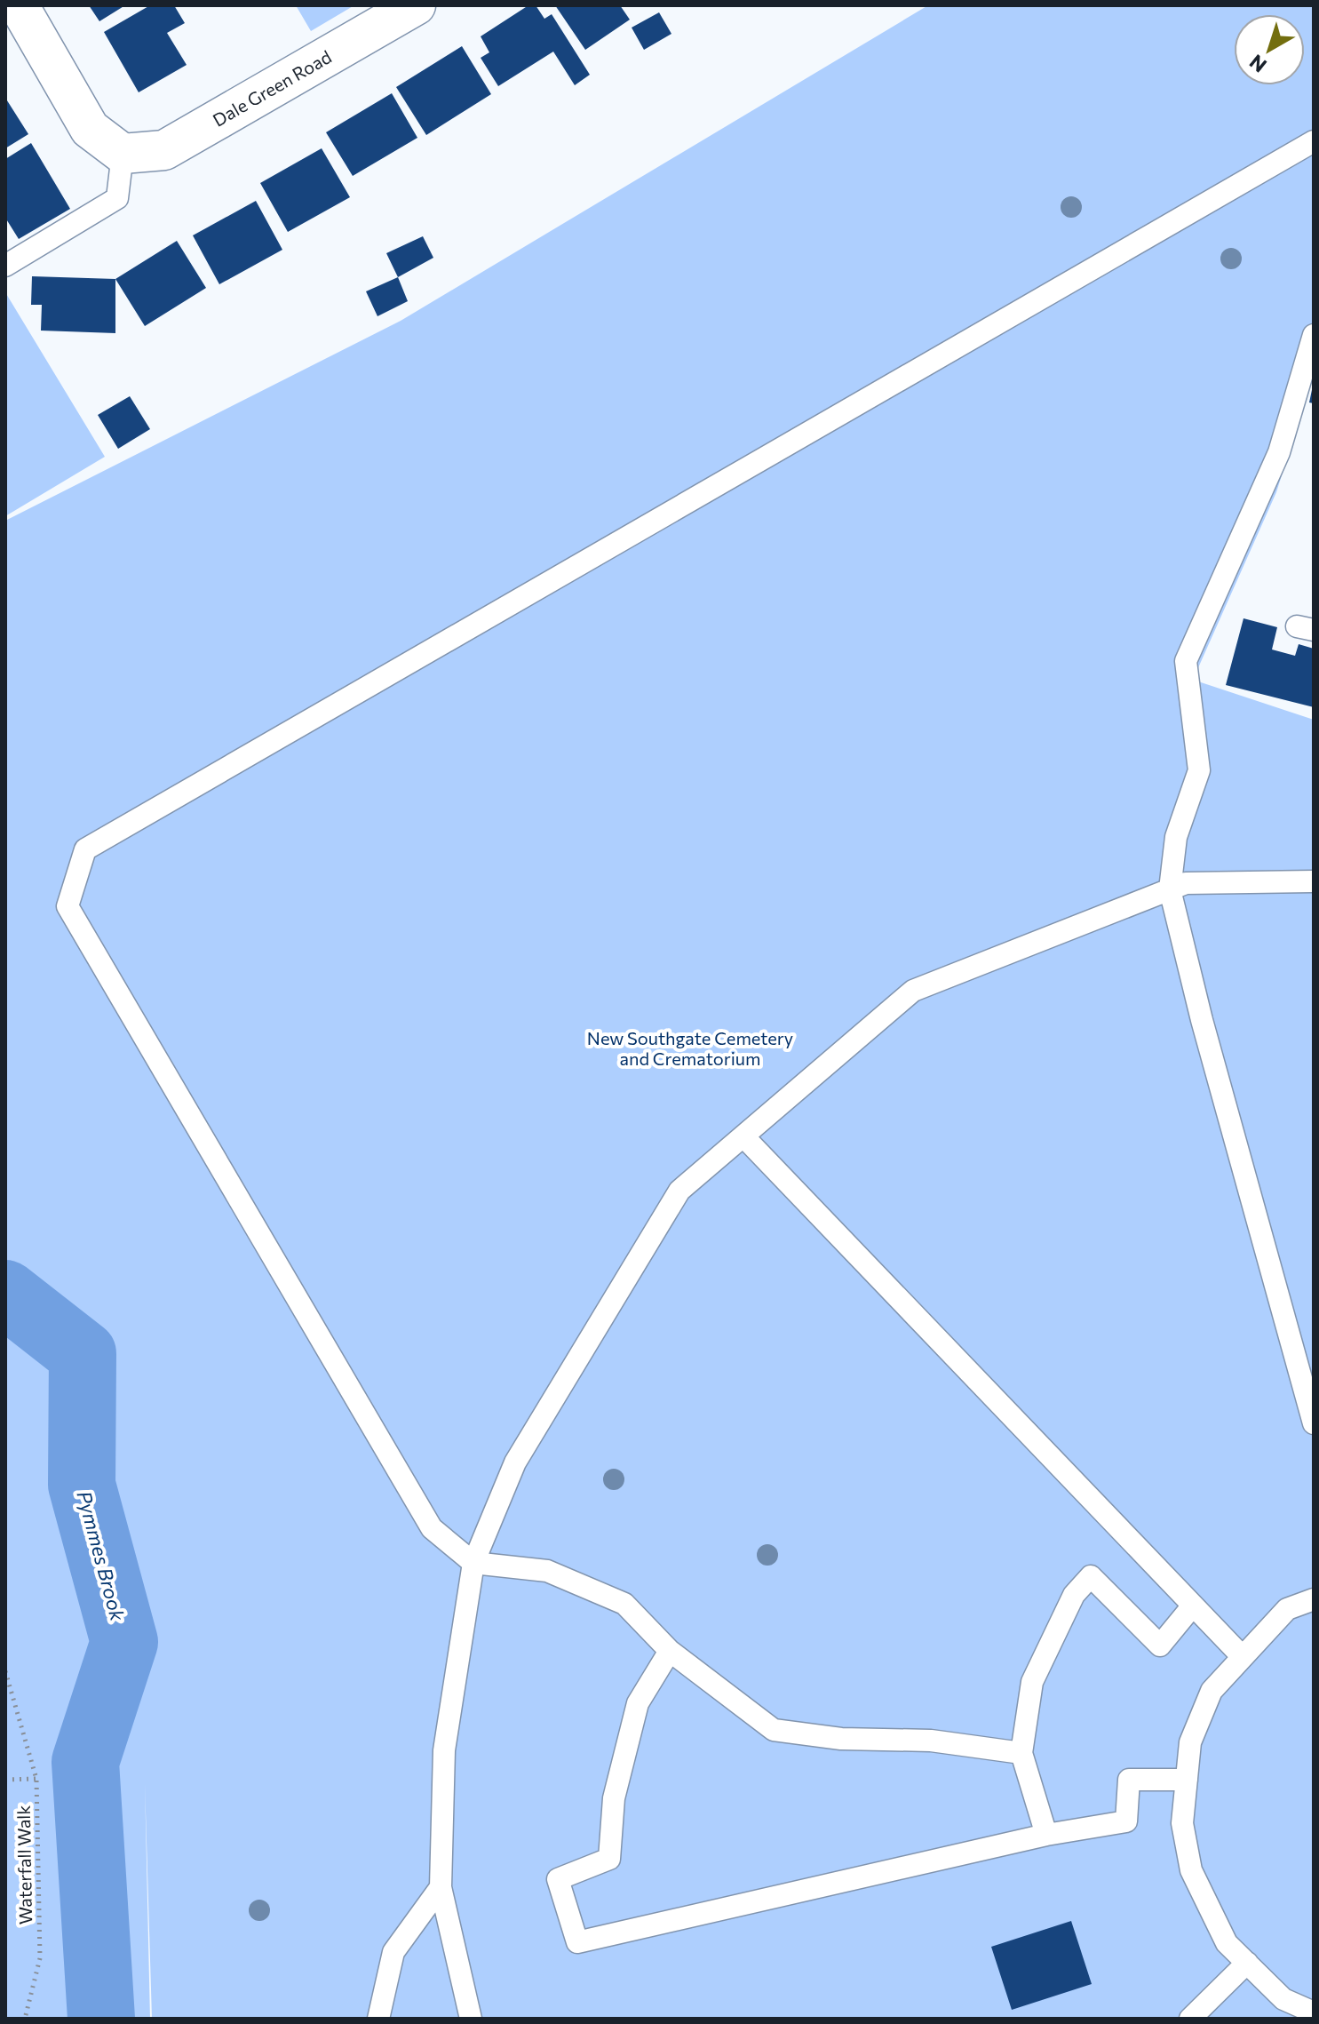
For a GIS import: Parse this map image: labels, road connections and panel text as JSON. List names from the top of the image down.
{
  "streets": {
    "street": ["Dale Green Road"],
    "path": ["Waterfall Walk"]
  },
  "water": ["Pymmes Brook"],
  "parks": ["New Southgate Cemetery and Crematorium"],
  "north": "bottom left"
}
